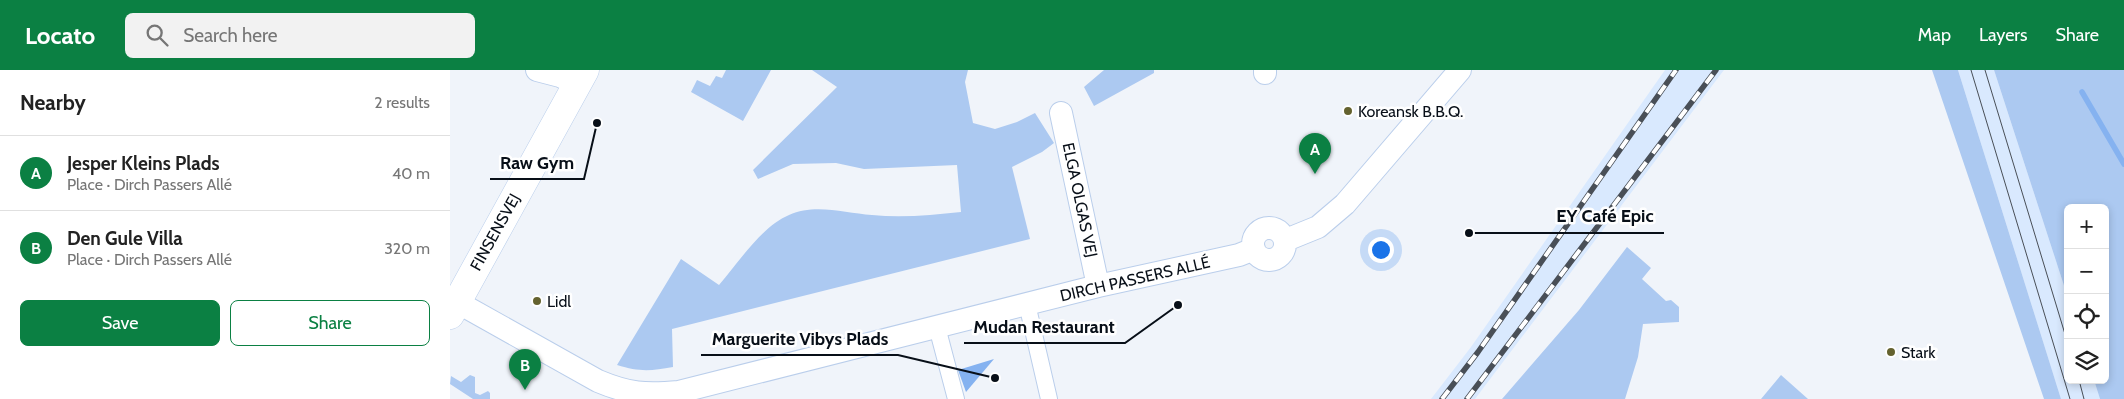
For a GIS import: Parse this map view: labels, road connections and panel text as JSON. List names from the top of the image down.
{
  "streets": {
    "street": ["ELGA OLGAS VEJ", "FINSENSVEJ", "DIRCH PASSERS ALLÉ"]
  },
  "crossings": [
    ["ELGA OLGAS VEJ", "DIRCH PASSERS ALLÉ"],
    ["FINSENSVEJ", "DIRCH PASSERS ALLÉ"]
  ],
  "places": [
    "Koreansk B.B.Q.",
    "Raw Gym",
    "EY Café Epic",
    "Lidl",
    "Mudan Restaurant",
    "Stark",
    "Marguerite Vibys Plads"
  ],
  "page": {
    "header": "Locato",
    "search": "Search here",
    "nav": ["Map", "Layers", "Share"],
    "heading": ["Nearby", "2 results"],
    "pins": ["A", "B"],
    "list": [
      {
        "mark": "A",
        "name": "Jesper Kleins Plads",
        "note": "Place · Dirch Passers Allé",
        "value": "40 m"
      },
      {
        "mark": "B",
        "name": "Den Gule Villa",
        "note": "Place · Dirch Passers Allé",
        "value": "320 m"
      }
    ],
    "map_buttons": ["+", "−"],
    "buttons": ["Save", "Share"]
  }
}
